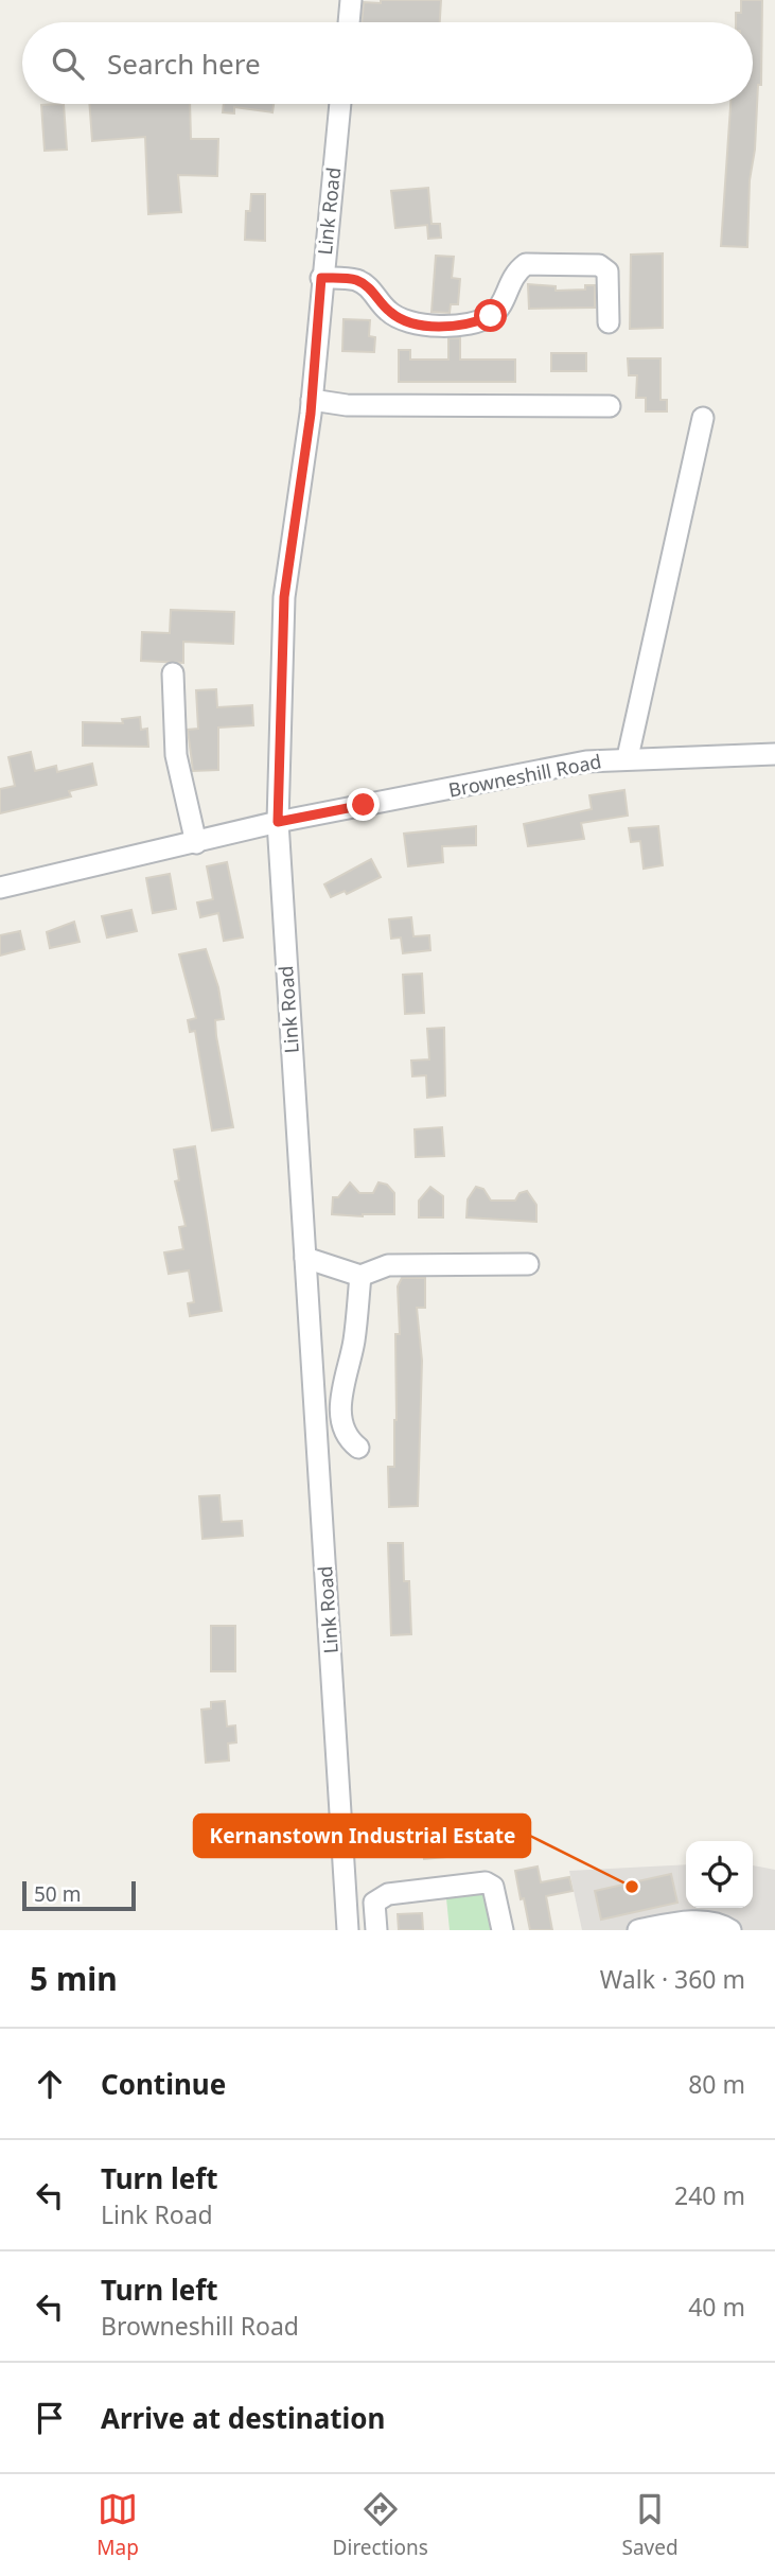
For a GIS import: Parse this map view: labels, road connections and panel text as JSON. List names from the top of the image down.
{
  "streets": {
    "street": ["Link Road", "Browneshill Road"]
  },
  "crossings": [
    ["Link Road", "Browneshill Road"]
  ],
  "places": ["Kernanstown Industrial Estate"],
  "scale_bar": "50 m",
  "page": {
    "search": "Search here",
    "scale": "50 m",
    "heading": ["5 min", "Walk · 360 m"],
    "list": [
      ["Continue", "80 m"],
      ["Turn left", "Link Road", "240 m"],
      ["Turn left", "Browneshill Road", "40 m"],
      "Arrive at destination"
    ],
    "nav": ["Map", "Directions", "Saved"]
  }
}
